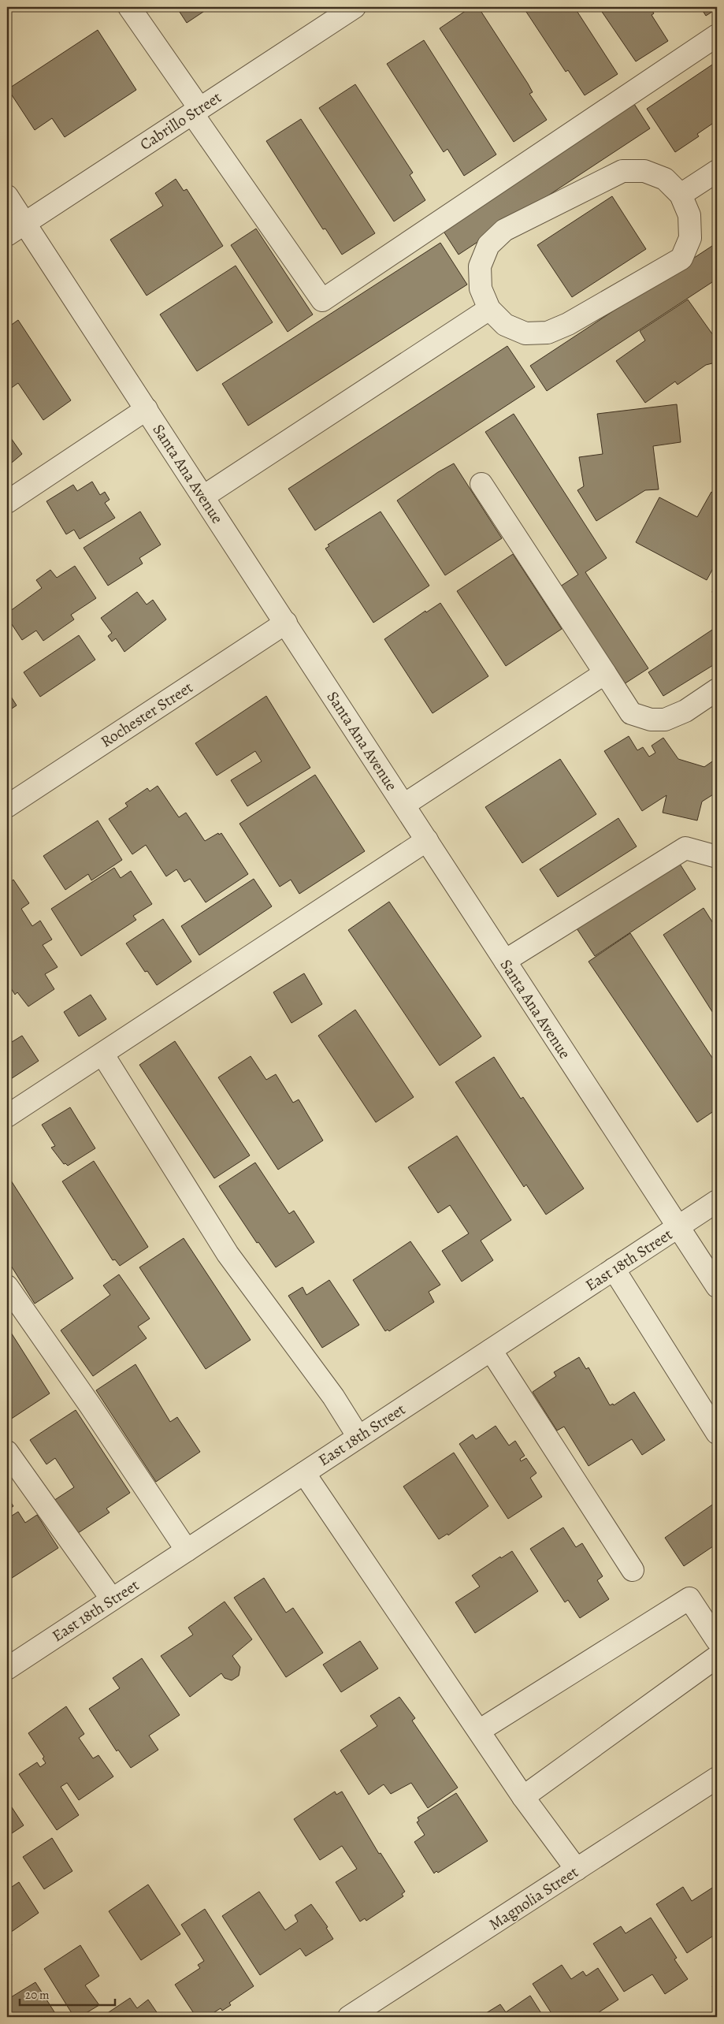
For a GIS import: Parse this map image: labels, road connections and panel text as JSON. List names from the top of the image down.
{
  "streets": {
    "street": [
      "Cabrillo Street",
      "Santa Ana Avenue",
      "Rochester Street",
      "East 18th Street",
      "Magnolia Street"
    ]
  },
  "crossings": [
    ["Cabrillo Street", "Santa Ana Avenue"],
    ["Santa Ana Avenue", "Rochester Street"],
    ["Santa Ana Avenue", "East 18th Street"]
  ],
  "scale_bar": "20 m"
}
